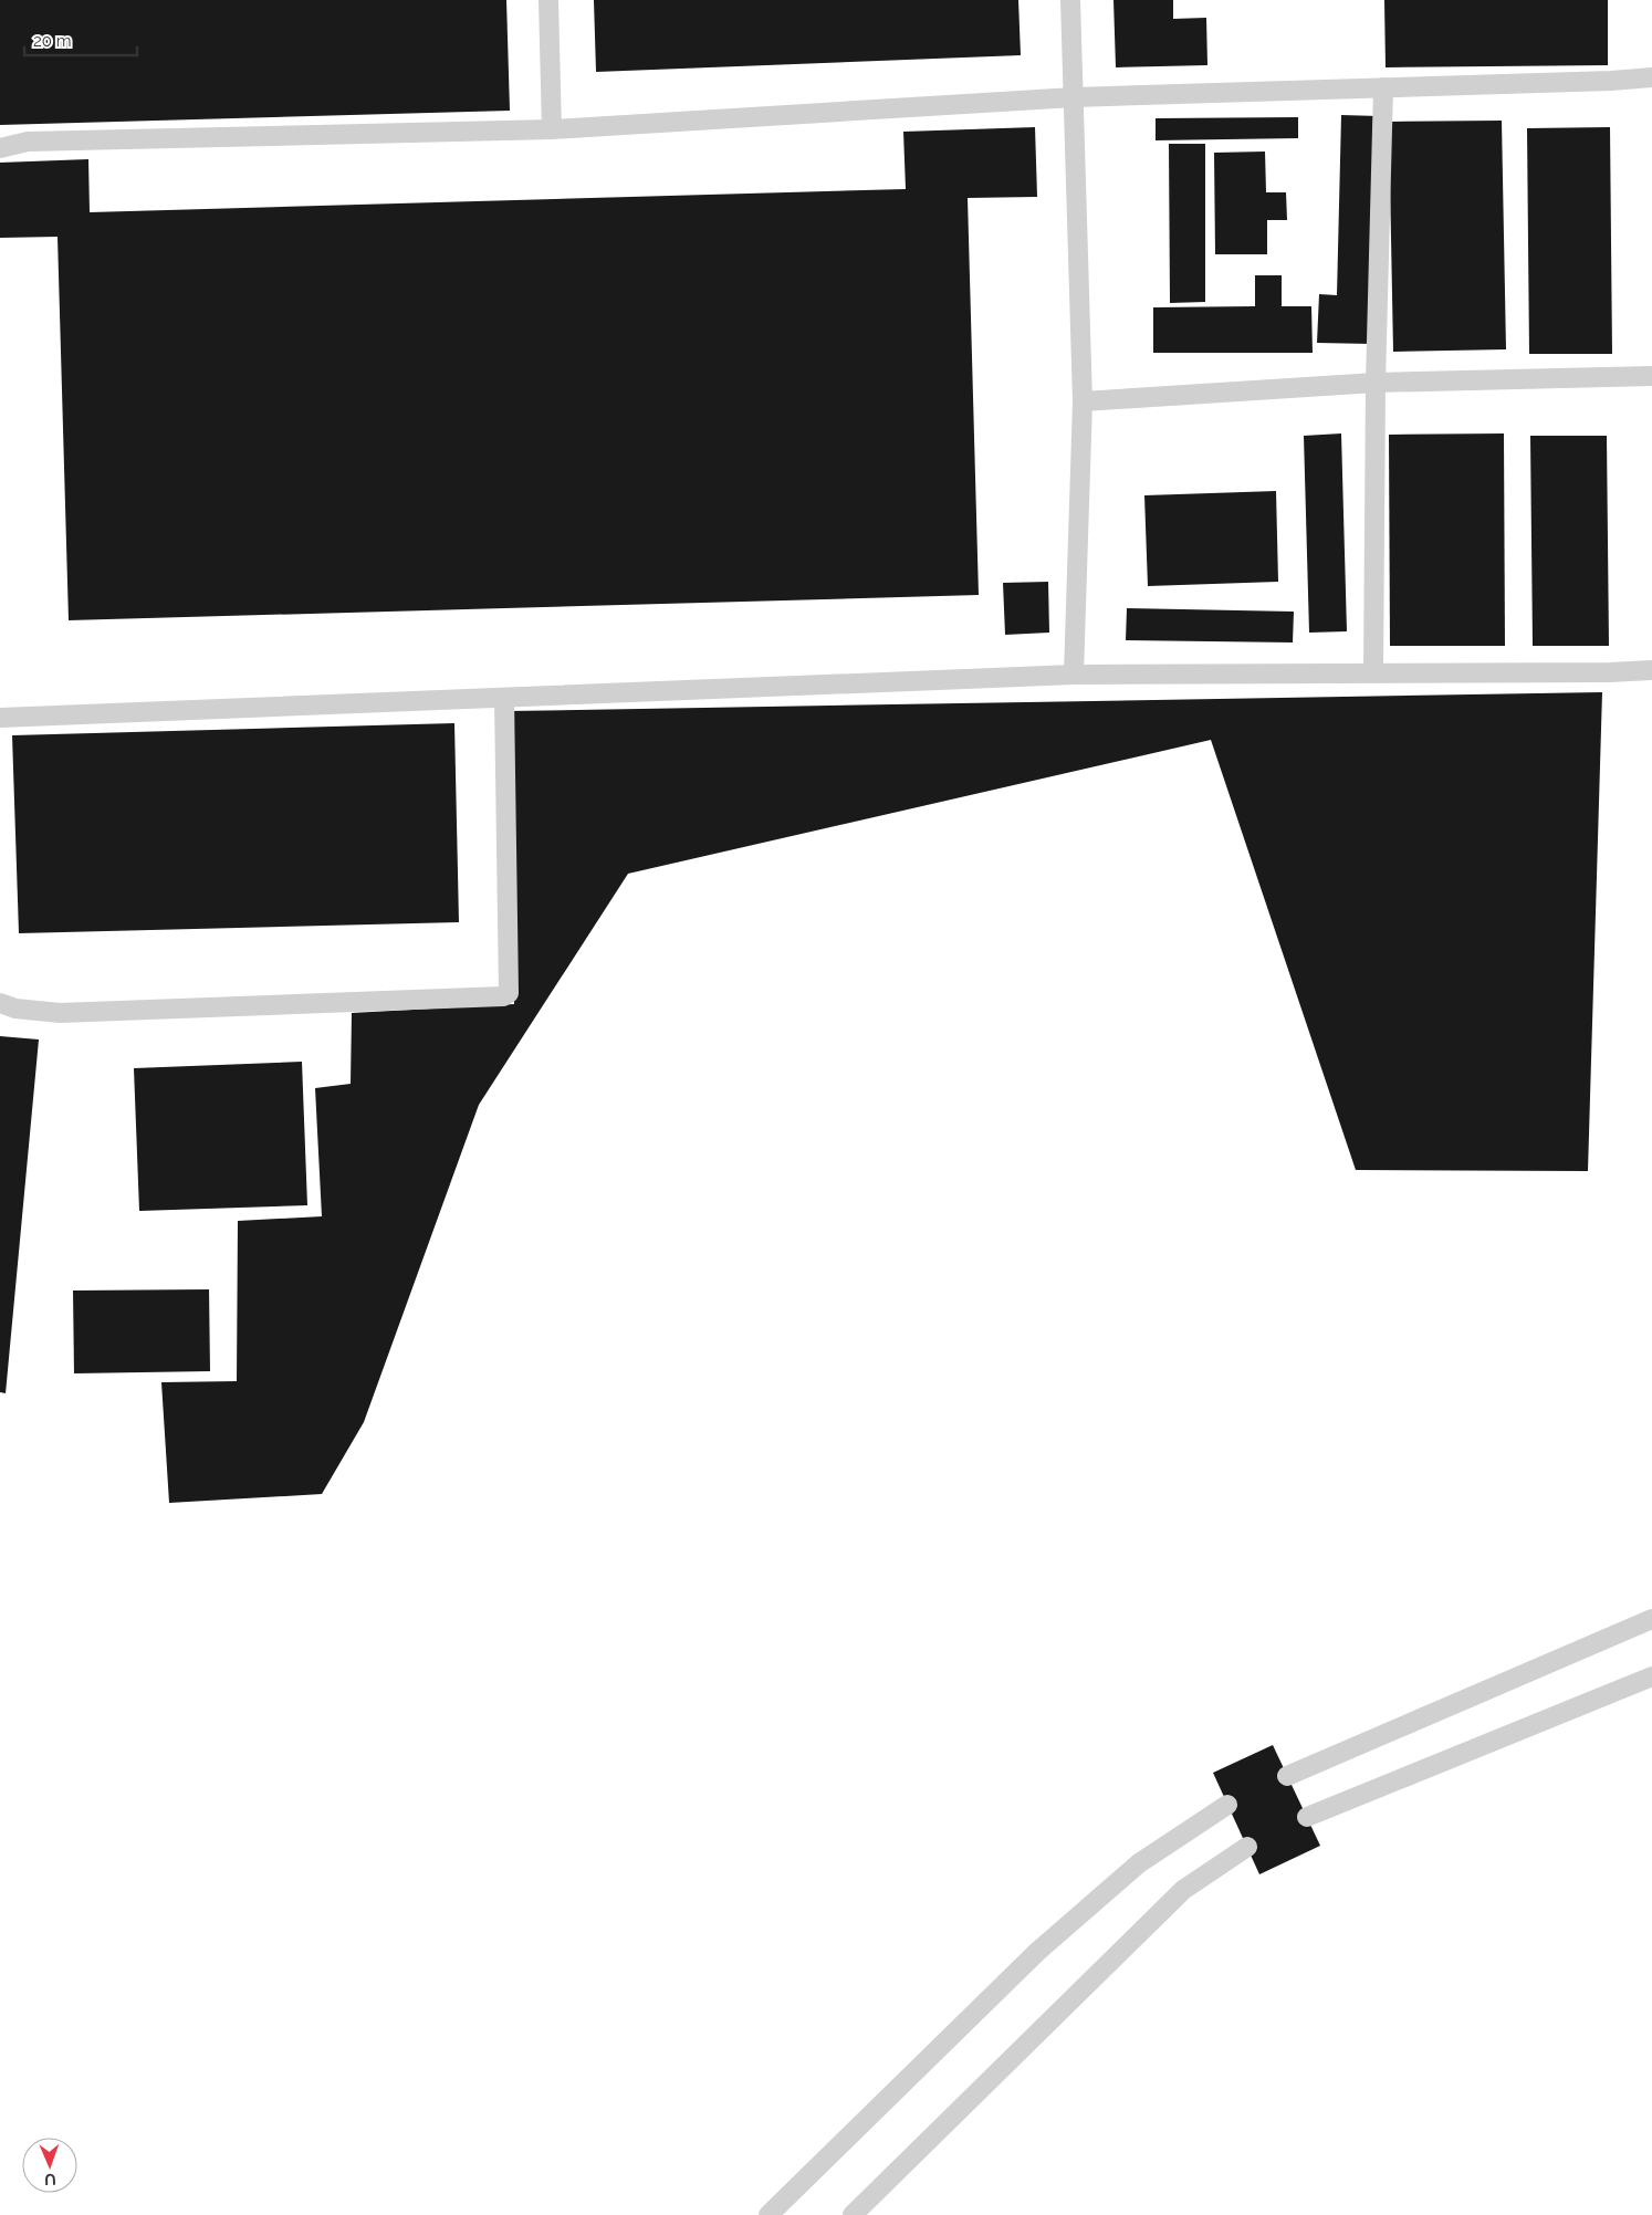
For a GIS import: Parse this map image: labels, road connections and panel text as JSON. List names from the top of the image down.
{
  "scale_bar": "20 m",
  "north": "bottom"
}
